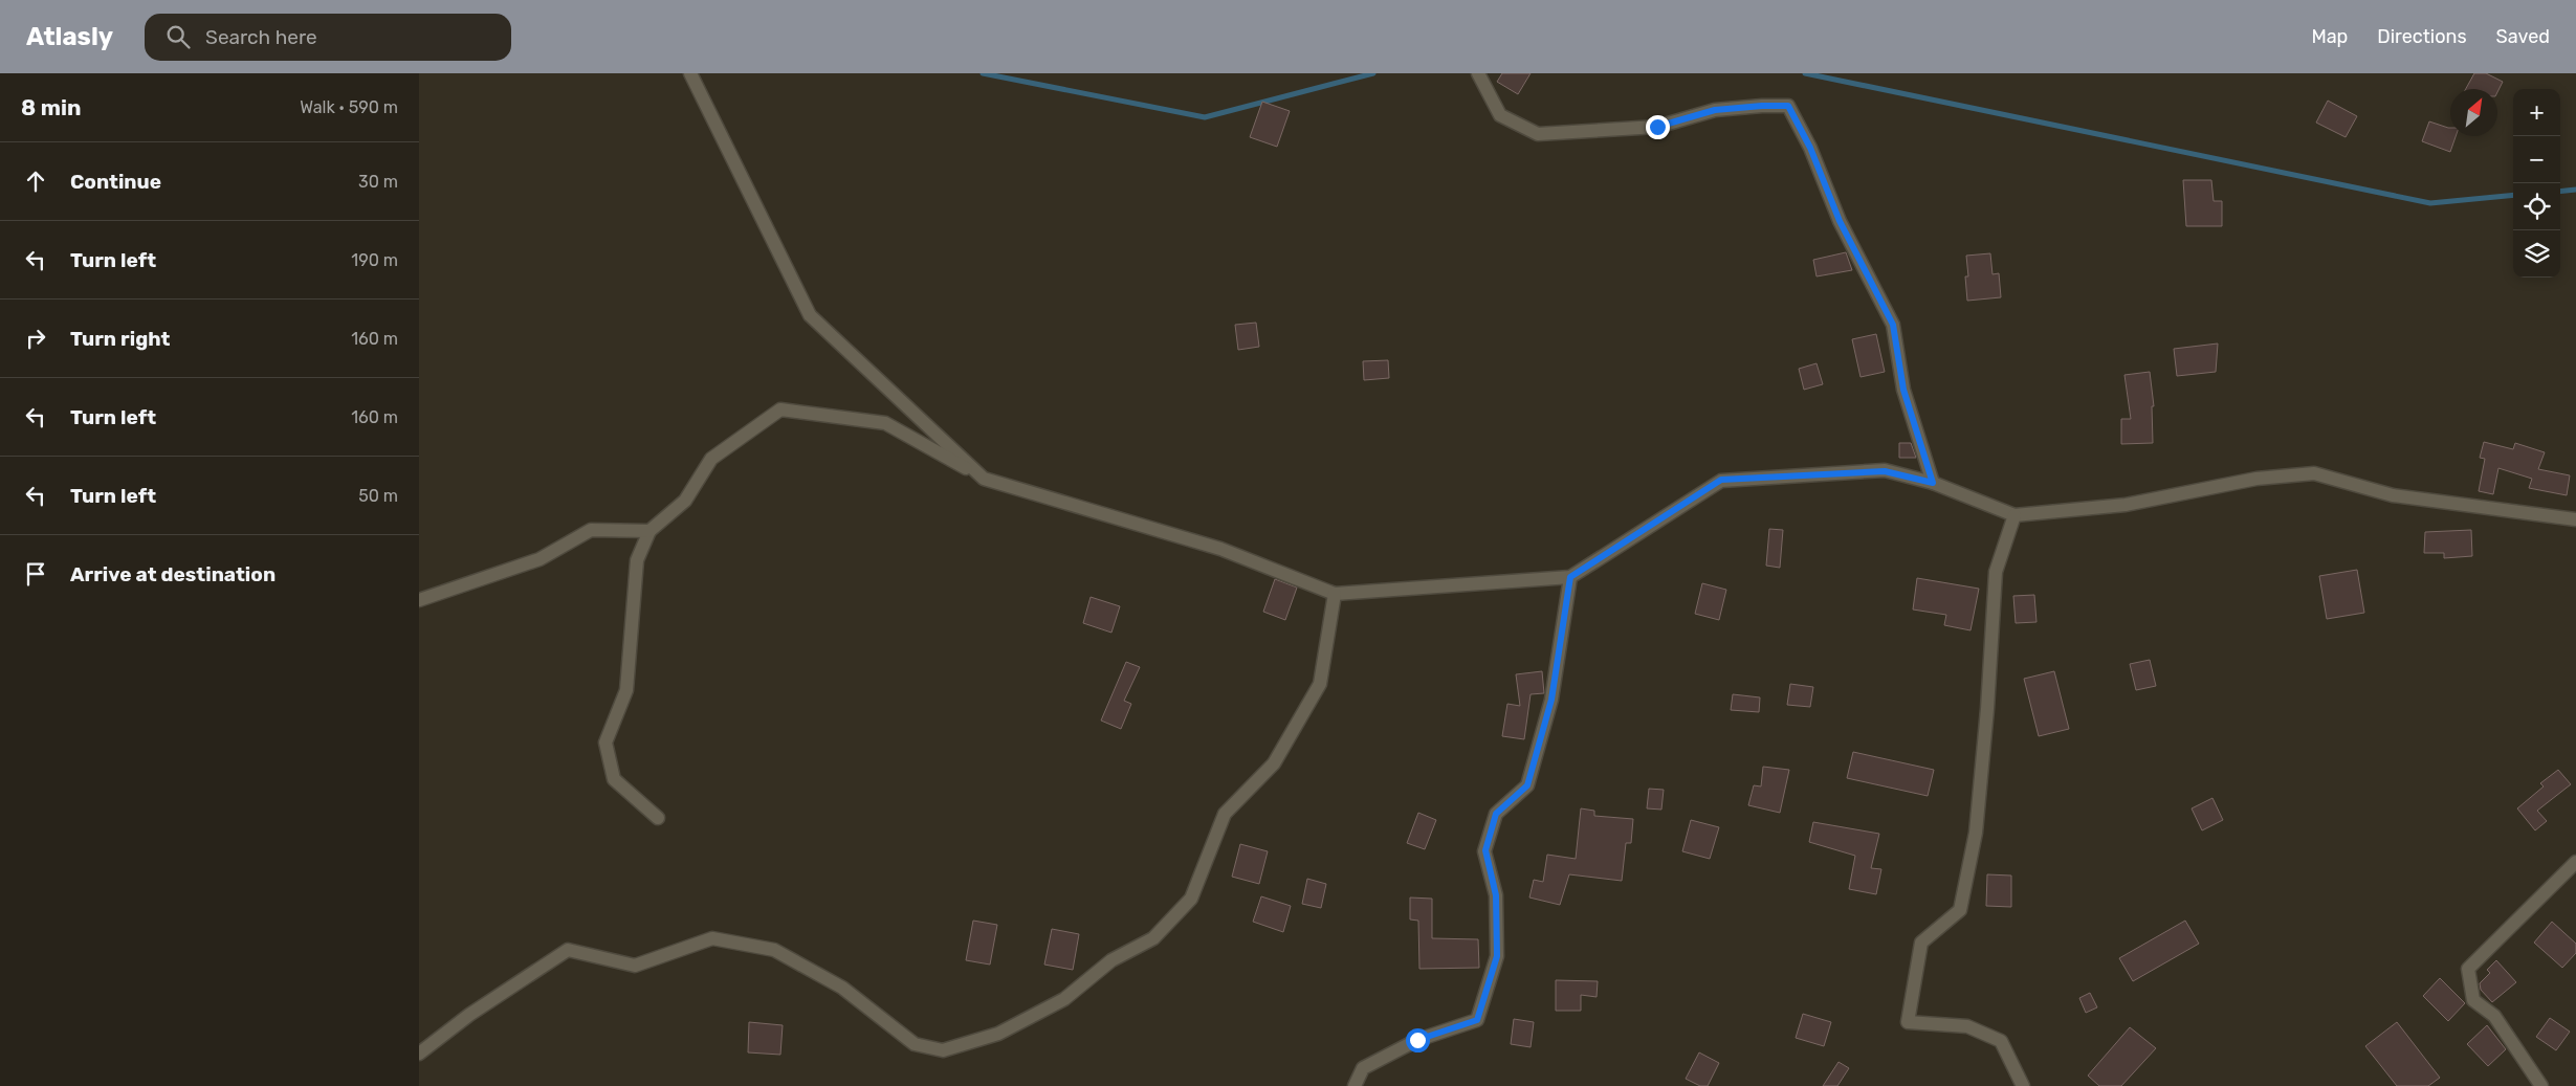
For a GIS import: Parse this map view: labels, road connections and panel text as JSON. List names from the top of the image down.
{
  "north": "top right",
  "page": {
    "header": "Atlasly",
    "search": "Search here",
    "nav": ["Map", "Directions", "Saved"],
    "heading": ["8 min", "Walk · 590 m"],
    "map_buttons": ["+", "−"],
    "list": [
      ["Continue", "30 m"],
      ["Turn left", "190 m"],
      ["Turn right", "160 m"],
      ["Turn left", "160 m"],
      ["Turn left", "50 m"],
      "Arrive at destination"
    ]
  }
}
